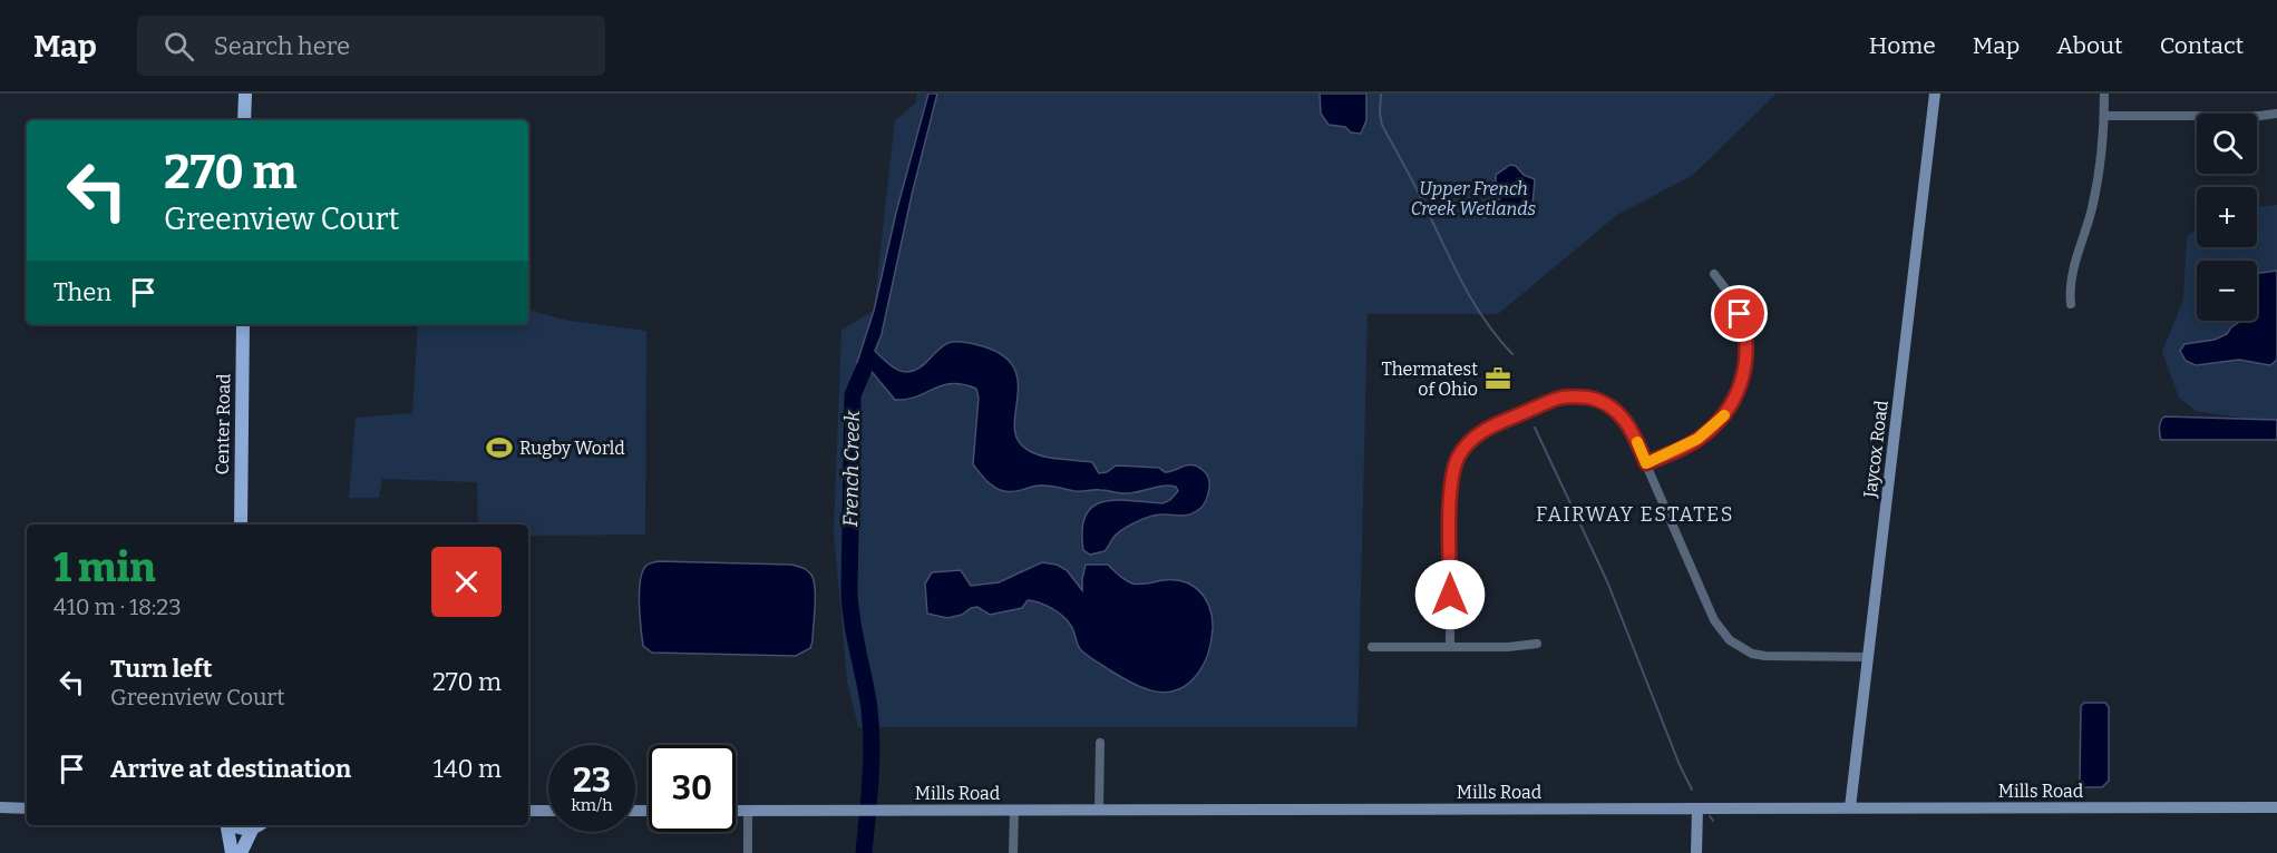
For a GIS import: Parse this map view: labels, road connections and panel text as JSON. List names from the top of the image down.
{
  "streets": {
    "main road": ["Center Road"],
    "street": ["Jaycox Road", "Mills Road"]
  },
  "crossings": [
    ["Jaycox Road", "Mills Road"]
  ],
  "districts": ["FAIRWAY ESTATES"],
  "water": ["French Creek"],
  "parks": ["Upper French Creek Wetlands"],
  "places": {
    "office": ["Thermatest of Ohio"],
    "sports": ["Rugby World"]
  },
  "page": {
    "header": "Map",
    "search": "Search here",
    "nav": [
      "Home",
      "Map",
      "About",
      "Contact"
    ],
    "map_buttons": ["+", "−"],
    "turn": ["270 m", "Greenview Court"],
    "then": "Then",
    "heading": ["1 min", "410 m · 18:23"],
    "list": [
      {
        "name": "Turn left",
        "note": "Greenview Court",
        "value": "270 m"
      },
      {
        "name": "Arrive at destination",
        "value": "140 m"
      }
    ],
    "speed": "23 km/h",
    "limit": "30"
  }
}
